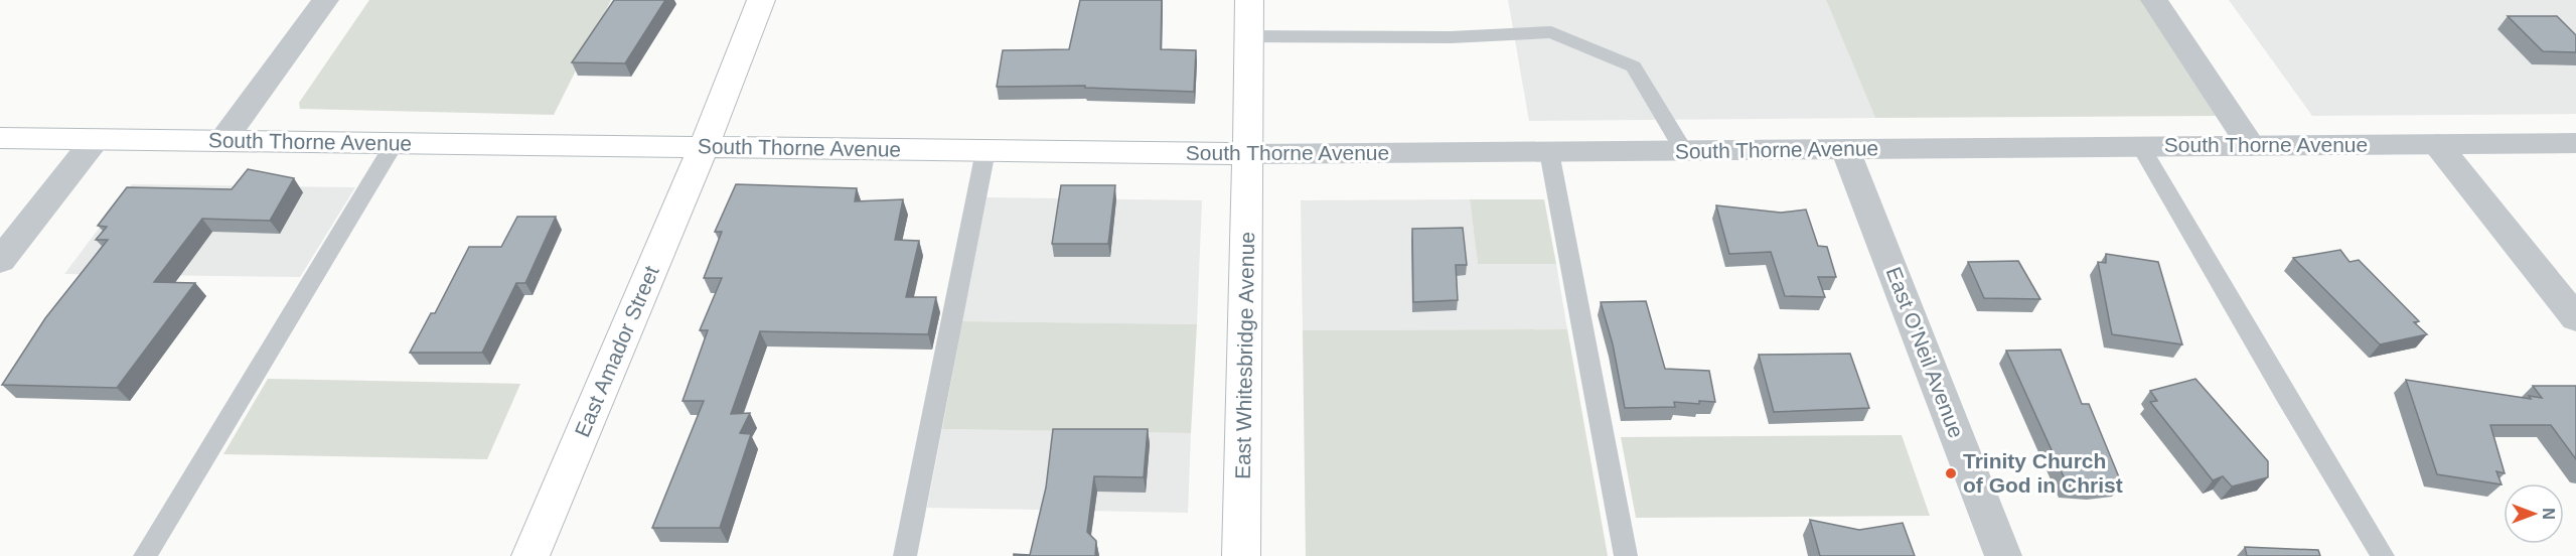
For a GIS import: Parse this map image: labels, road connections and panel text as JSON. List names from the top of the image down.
{
  "streets": {
    "main road": ["South Thorne Avenue", "East Amador Street", "East Whitesbridge Avenue"],
    "street": ["East O'Neil Avenue"]
  },
  "crossings": [
    ["South Thorne Avenue", "East Amador Street"],
    ["South Thorne Avenue", "East O'Neil Avenue"],
    ["South Thorne Avenue", "East Whitesbridge Avenue"]
  ],
  "places": ["Trinity Church of God in Christ"],
  "north": "right"
}
